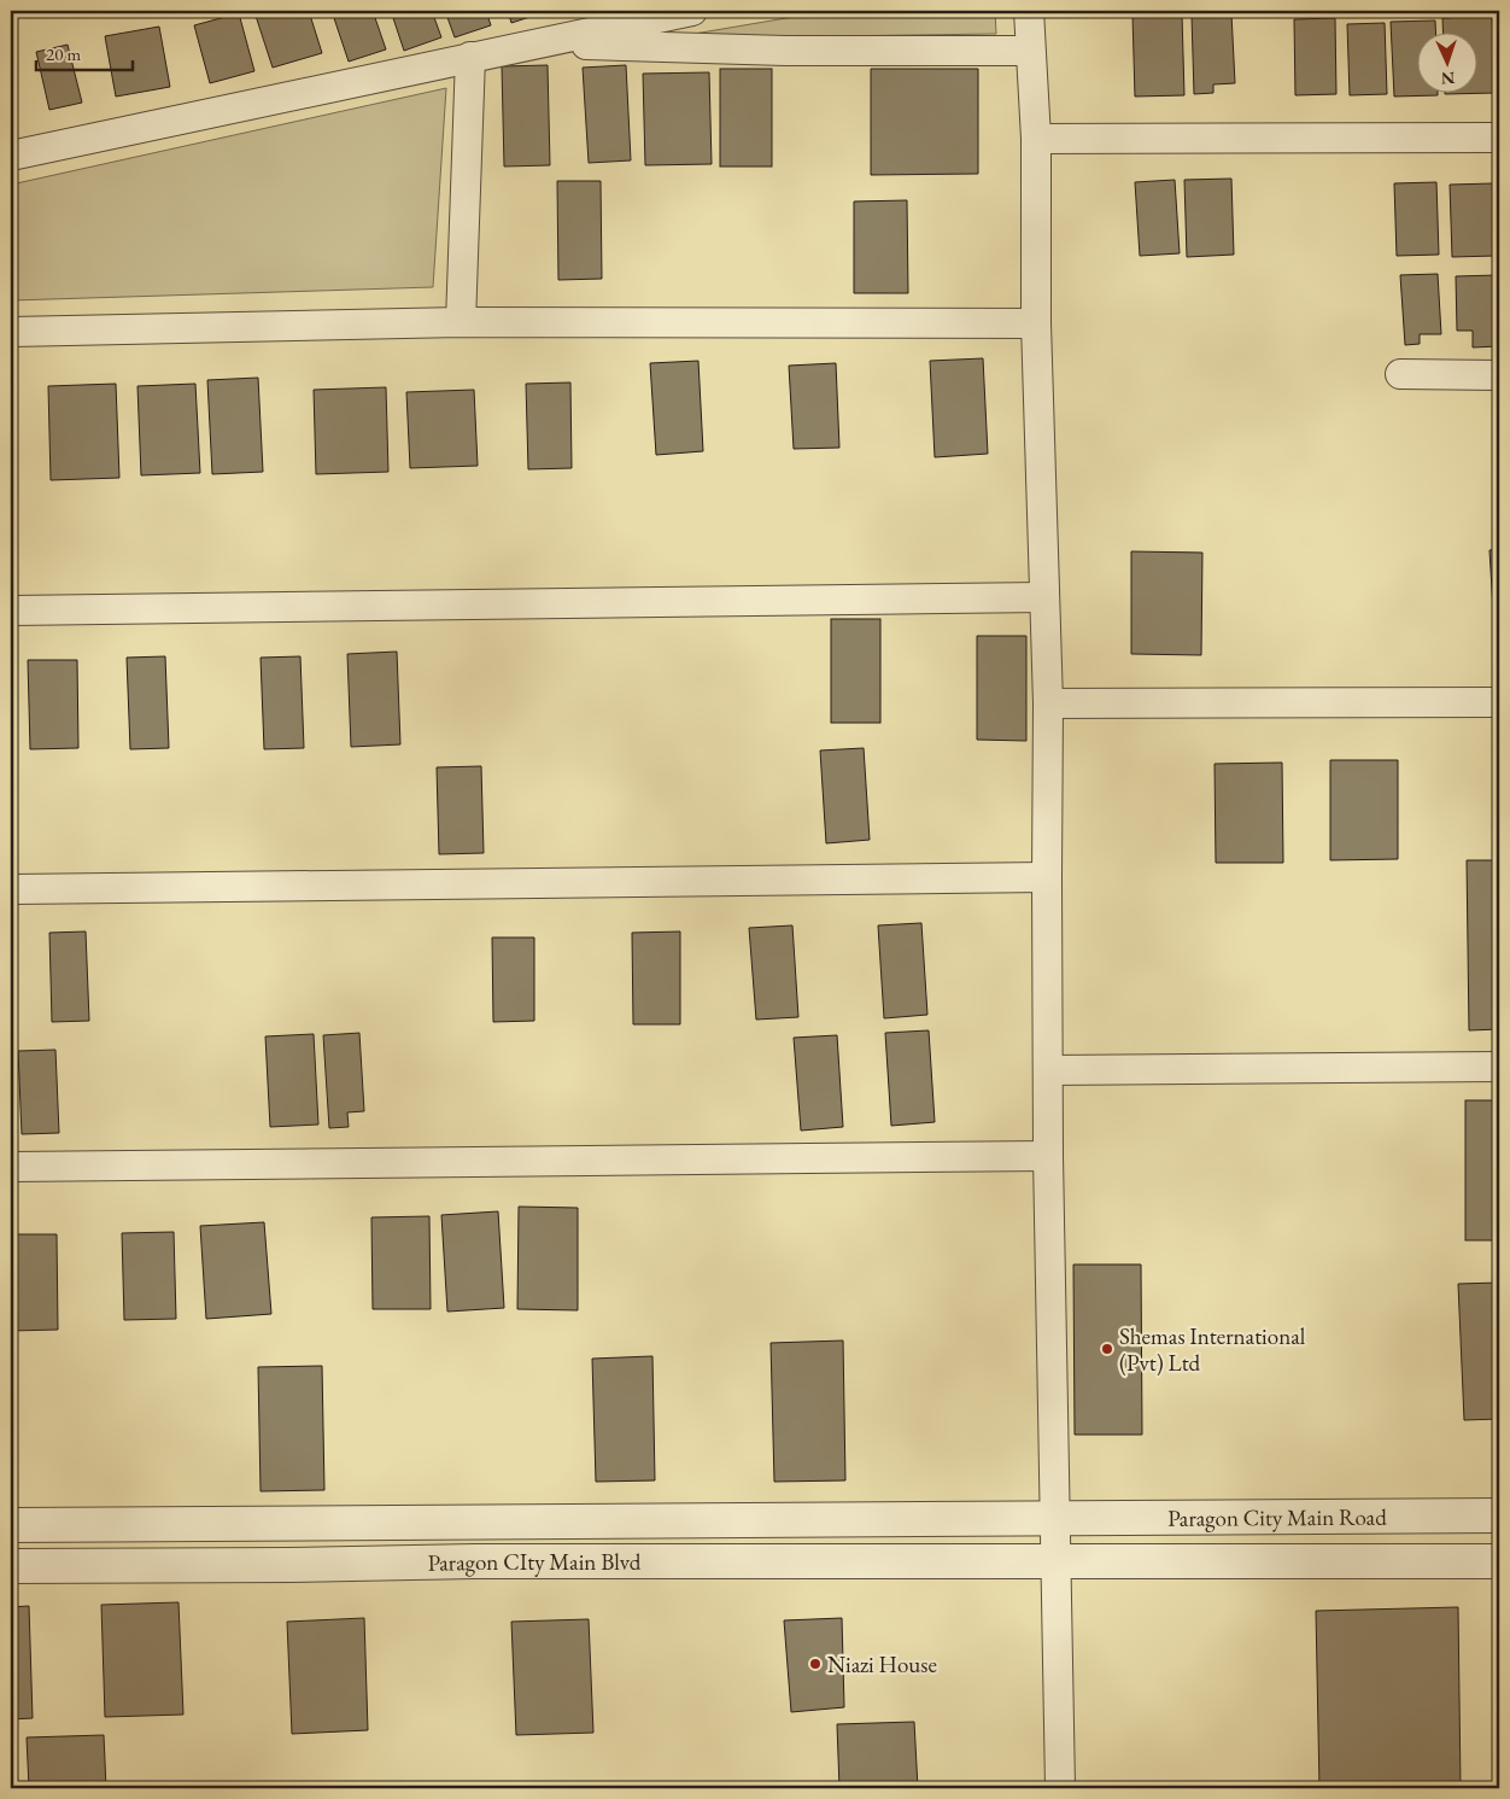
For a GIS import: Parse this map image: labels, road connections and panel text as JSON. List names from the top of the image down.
{
  "streets": {
    "street": ["Paragon City Main Road", "Paragon CIty Main Blvd"]
  },
  "crossings": [
    ["Paragon City Main Road", "Paragon CIty Main Blvd"]
  ],
  "places": ["Shemas International (Pvt) Ltd", "Niazi House"],
  "scale_bar": "20 m",
  "north": "bottom"
}
